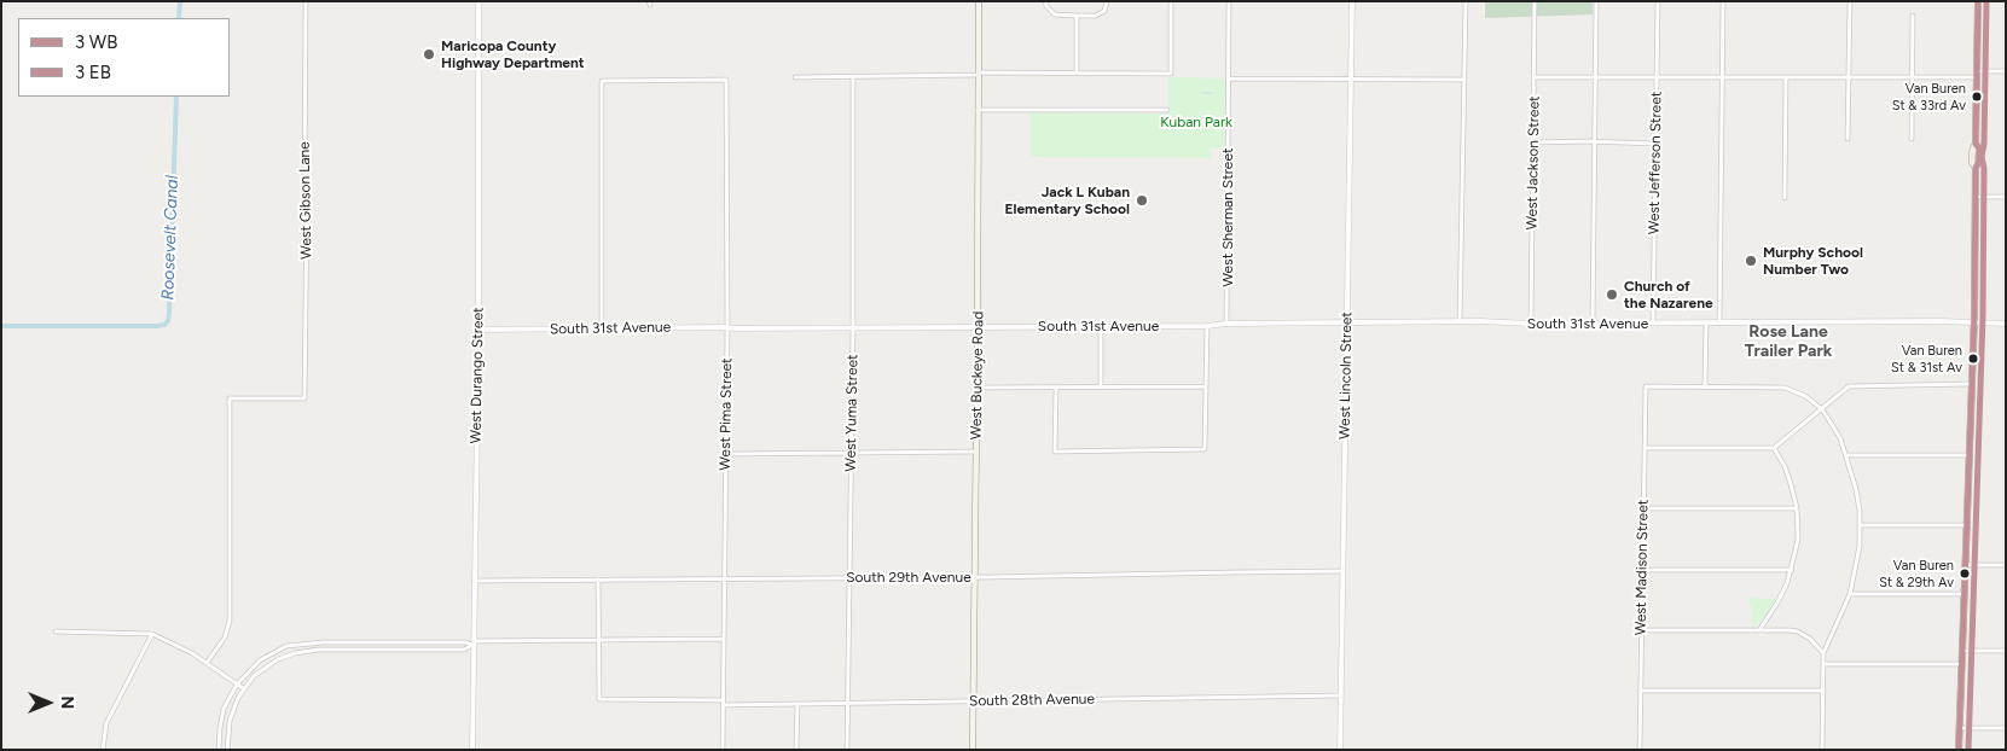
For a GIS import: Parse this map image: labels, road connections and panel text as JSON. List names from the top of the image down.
{
  "streets": {
    "main road": ["West Buckeye Road"],
    "street": [
      "West Jackson Street",
      "West Jefferson Street",
      "West Gibson Lane",
      "West Sherman Street",
      "South 31st Avenue",
      "West Durango Street",
      "West Lincoln Street",
      "West Yuma Street",
      "West Pima Street",
      "West Madison Street",
      "South 29th Avenue",
      "South 28th Avenue"
    ]
  },
  "crossings": [
    ["West Jackson Street", "South 31st Avenue"],
    ["West Jefferson Street", "South 31st Avenue"],
    ["West Sherman Street", "South 31st Avenue"],
    ["South 31st Avenue", "West Durango Street"],
    ["South 31st Avenue", "West Buckeye Road"],
    ["South 31st Avenue", "West Lincoln Street"],
    ["South 31st Avenue", "West Yuma Street"],
    ["South 31st Avenue", "West Pima Street"],
    ["West Durango Street", "South 29th Avenue"],
    ["West Buckeye Road", "South 29th Avenue"],
    ["West Buckeye Road", "South 28th Avenue"],
    ["West Lincoln Street", "South 29th Avenue"],
    ["West Lincoln Street", "South 28th Avenue"],
    ["West Yuma Street", "South 29th Avenue"],
    ["West Yuma Street", "South 28th Avenue"],
    ["West Pima Street", "South 29th Avenue"],
    ["West Pima Street", "South 28th Avenue"]
  ],
  "districts": ["Rose Lane Trailer Park"],
  "water": ["Roosevelt Canal"],
  "parks": ["Kuban Park"],
  "places": [
    "Maricopa County Highway Department",
    "Van Buren St & 33rd Av",
    "Jack L Kuban Elementary School",
    "Murphy School Number Two",
    "Church of the Nazarene",
    "Van Buren St & 31st Av",
    "Van Buren St & 29th Av"
  ],
  "legend": ["3 WB", "3 EB"],
  "north": "right"
}
